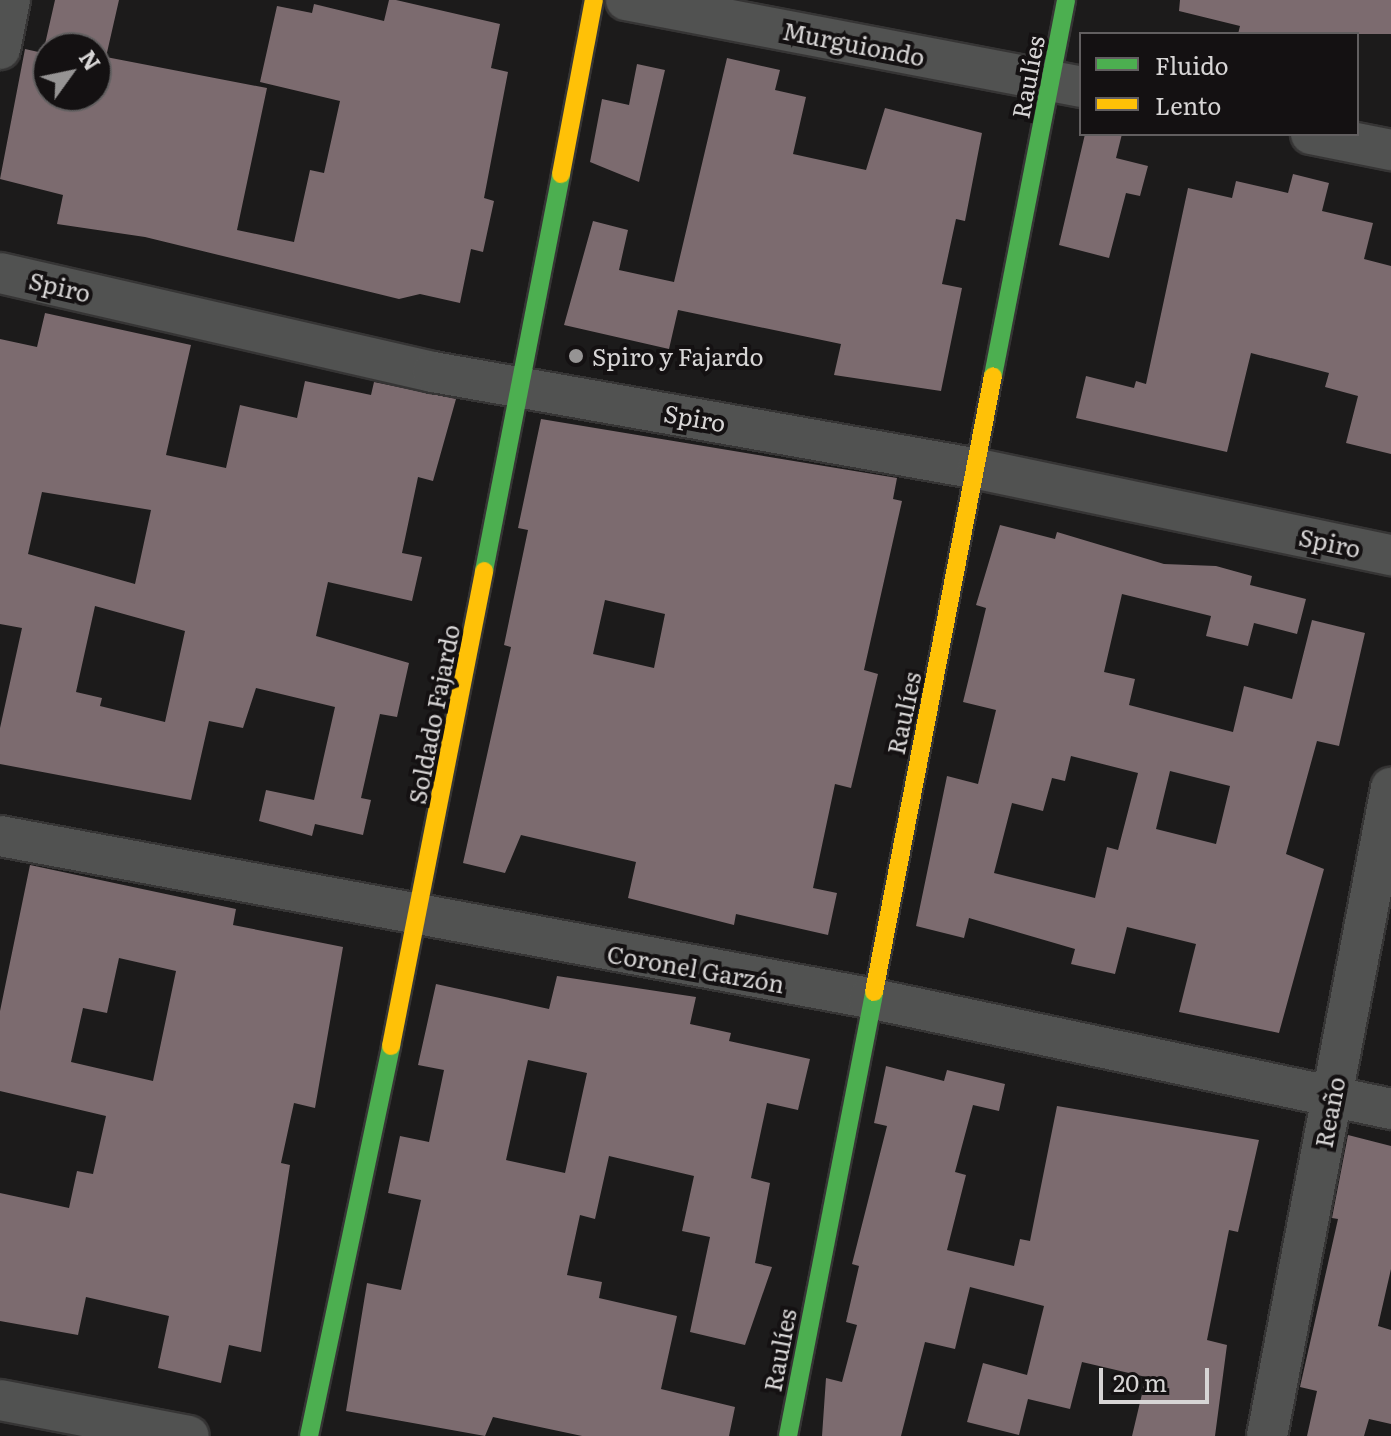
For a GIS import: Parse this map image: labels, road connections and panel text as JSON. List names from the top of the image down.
{
  "streets": {
    "street": [
      "Murguiondo",
      "Raulíes",
      "Spiro",
      "Soldado Fajardo",
      "Coronel Garzón",
      "Reaño"
    ]
  },
  "crossings": [
    ["Murguiondo", "Raulíes"],
    ["Raulíes", "Spiro"],
    ["Raulíes", "Coronel Garzón"],
    ["Spiro", "Soldado Fajardo"],
    ["Soldado Fajardo", "Coronel Garzón"],
    ["Coronel Garzón", "Reaño"]
  ],
  "places": ["Spiro y Fajardo"],
  "legend": ["Fluido", "Lento"],
  "scale_bar": "20 m",
  "north": "top right"
}
